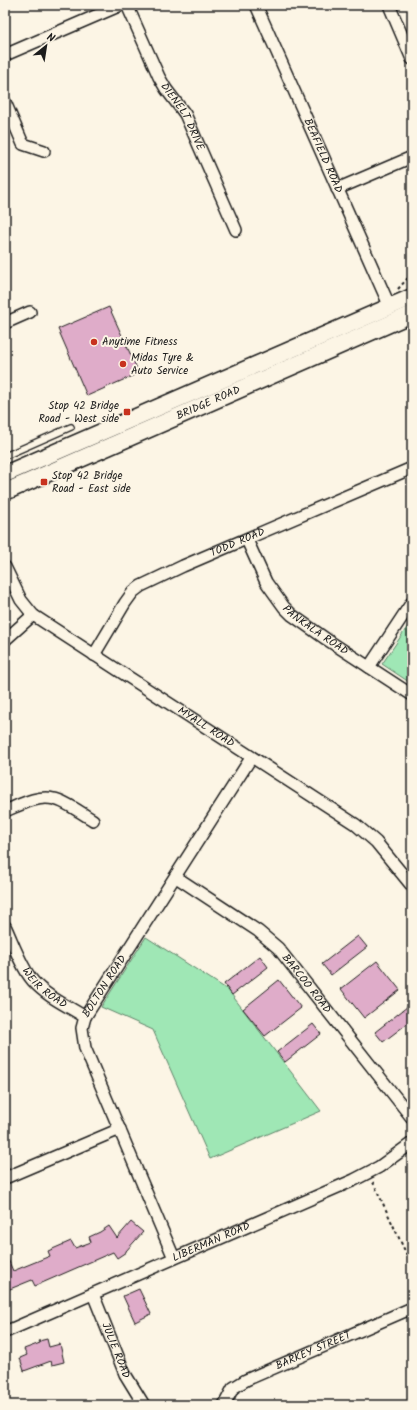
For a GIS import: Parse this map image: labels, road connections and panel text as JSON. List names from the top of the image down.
{
  "streets": {
    "main road": ["BRIDGE ROAD"],
    "street": [
      "DIENELT DRIVE",
      "BEAFIELD ROAD",
      "TODD ROAD",
      "PANKALA ROAD",
      "MYALL ROAD",
      "BARCOO ROAD",
      "WEIR ROAD",
      "BOLTON ROAD",
      "LIBERMAN ROAD",
      "JULIE ROAD",
      "BARKEY STREET"
    ]
  },
  "crossings": [
    ["BEAFIELD ROAD", "BRIDGE ROAD"],
    ["TODD ROAD", "PANKALA ROAD"],
    ["TODD ROAD", "MYALL ROAD"],
    ["MYALL ROAD", "BOLTON ROAD"],
    ["BARCOO ROAD", "BOLTON ROAD"],
    ["WEIR ROAD", "BOLTON ROAD"],
    ["BOLTON ROAD", "LIBERMAN ROAD"],
    ["LIBERMAN ROAD", "JULIE ROAD"]
  ],
  "places": {
    "other": ["Anytime Fitness", "Midas Tyre & Auto Service"],
    "transit": ["Stop 42 Bridge Road - West side", "Stop 42 Bridge Road - East side"]
  },
  "north": "top right"
}
